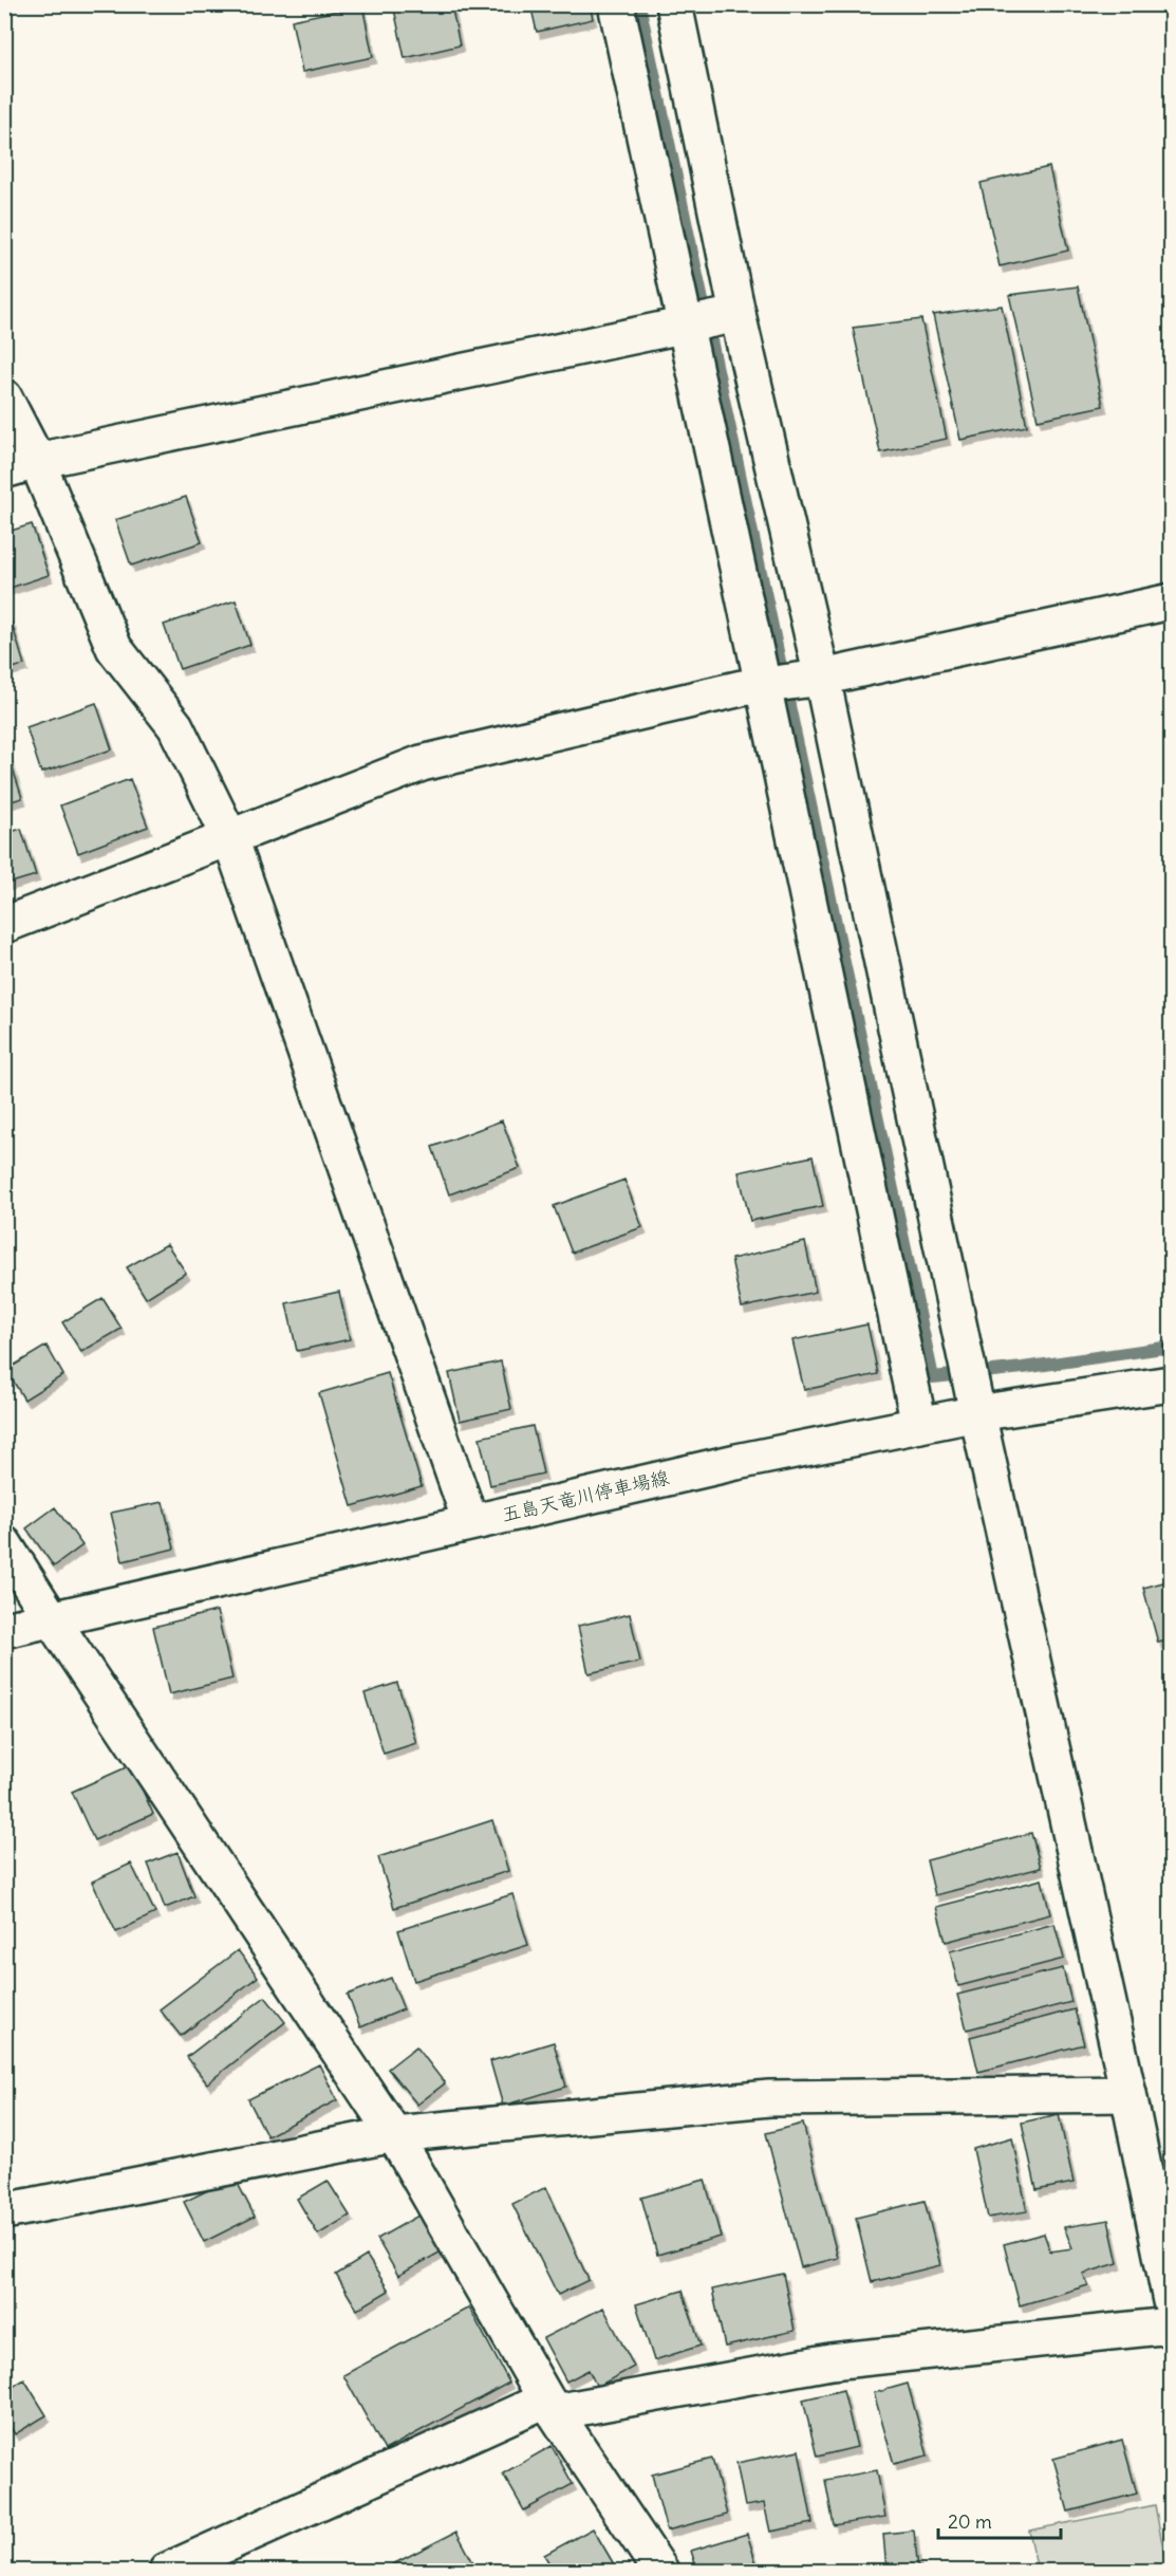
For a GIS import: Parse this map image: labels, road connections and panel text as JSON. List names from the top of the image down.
{
  "streets": {
    "street": ["五島天竜川停車場線"]
  },
  "scale_bar": "20 m"
}
